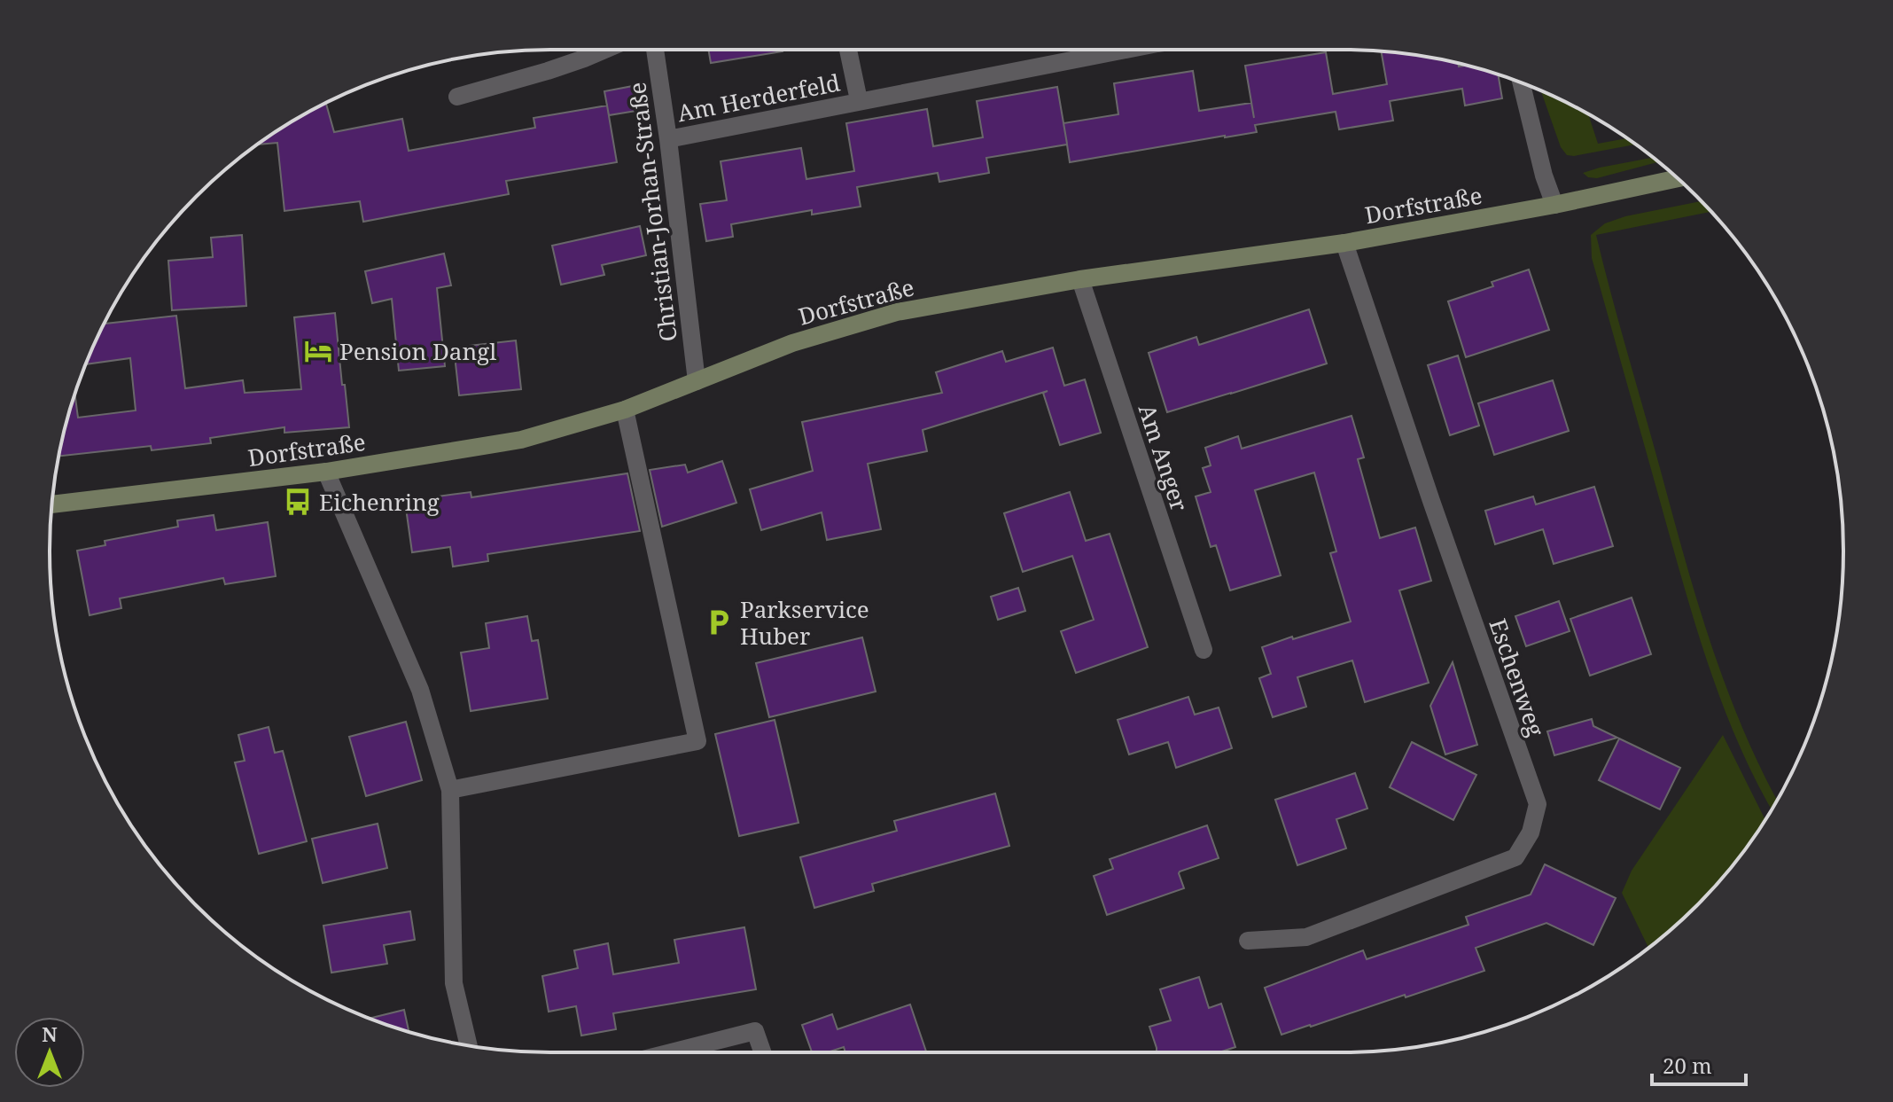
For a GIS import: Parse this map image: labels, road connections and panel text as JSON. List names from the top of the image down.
{
  "streets": {
    "street": [
      "Am Herderfeld",
      "Dorfstraße",
      "Christian-Jorhan-Straße",
      "Am Anger",
      "Eschenweg"
    ]
  },
  "crossings": [
    ["Am Herderfeld", "Christian-Jorhan-Straße"],
    ["Dorfstraße", "Christian-Jorhan-Straße"],
    ["Dorfstraße", "Am Anger"],
    ["Dorfstraße", "Eschenweg"]
  ],
  "places": {
    "hotel": ["Pension Dangl"],
    "bus stop": ["Eichenring"],
    "parking": ["Parkservice Huber"]
  },
  "scale_bar": "20 m",
  "north": "top"
}
